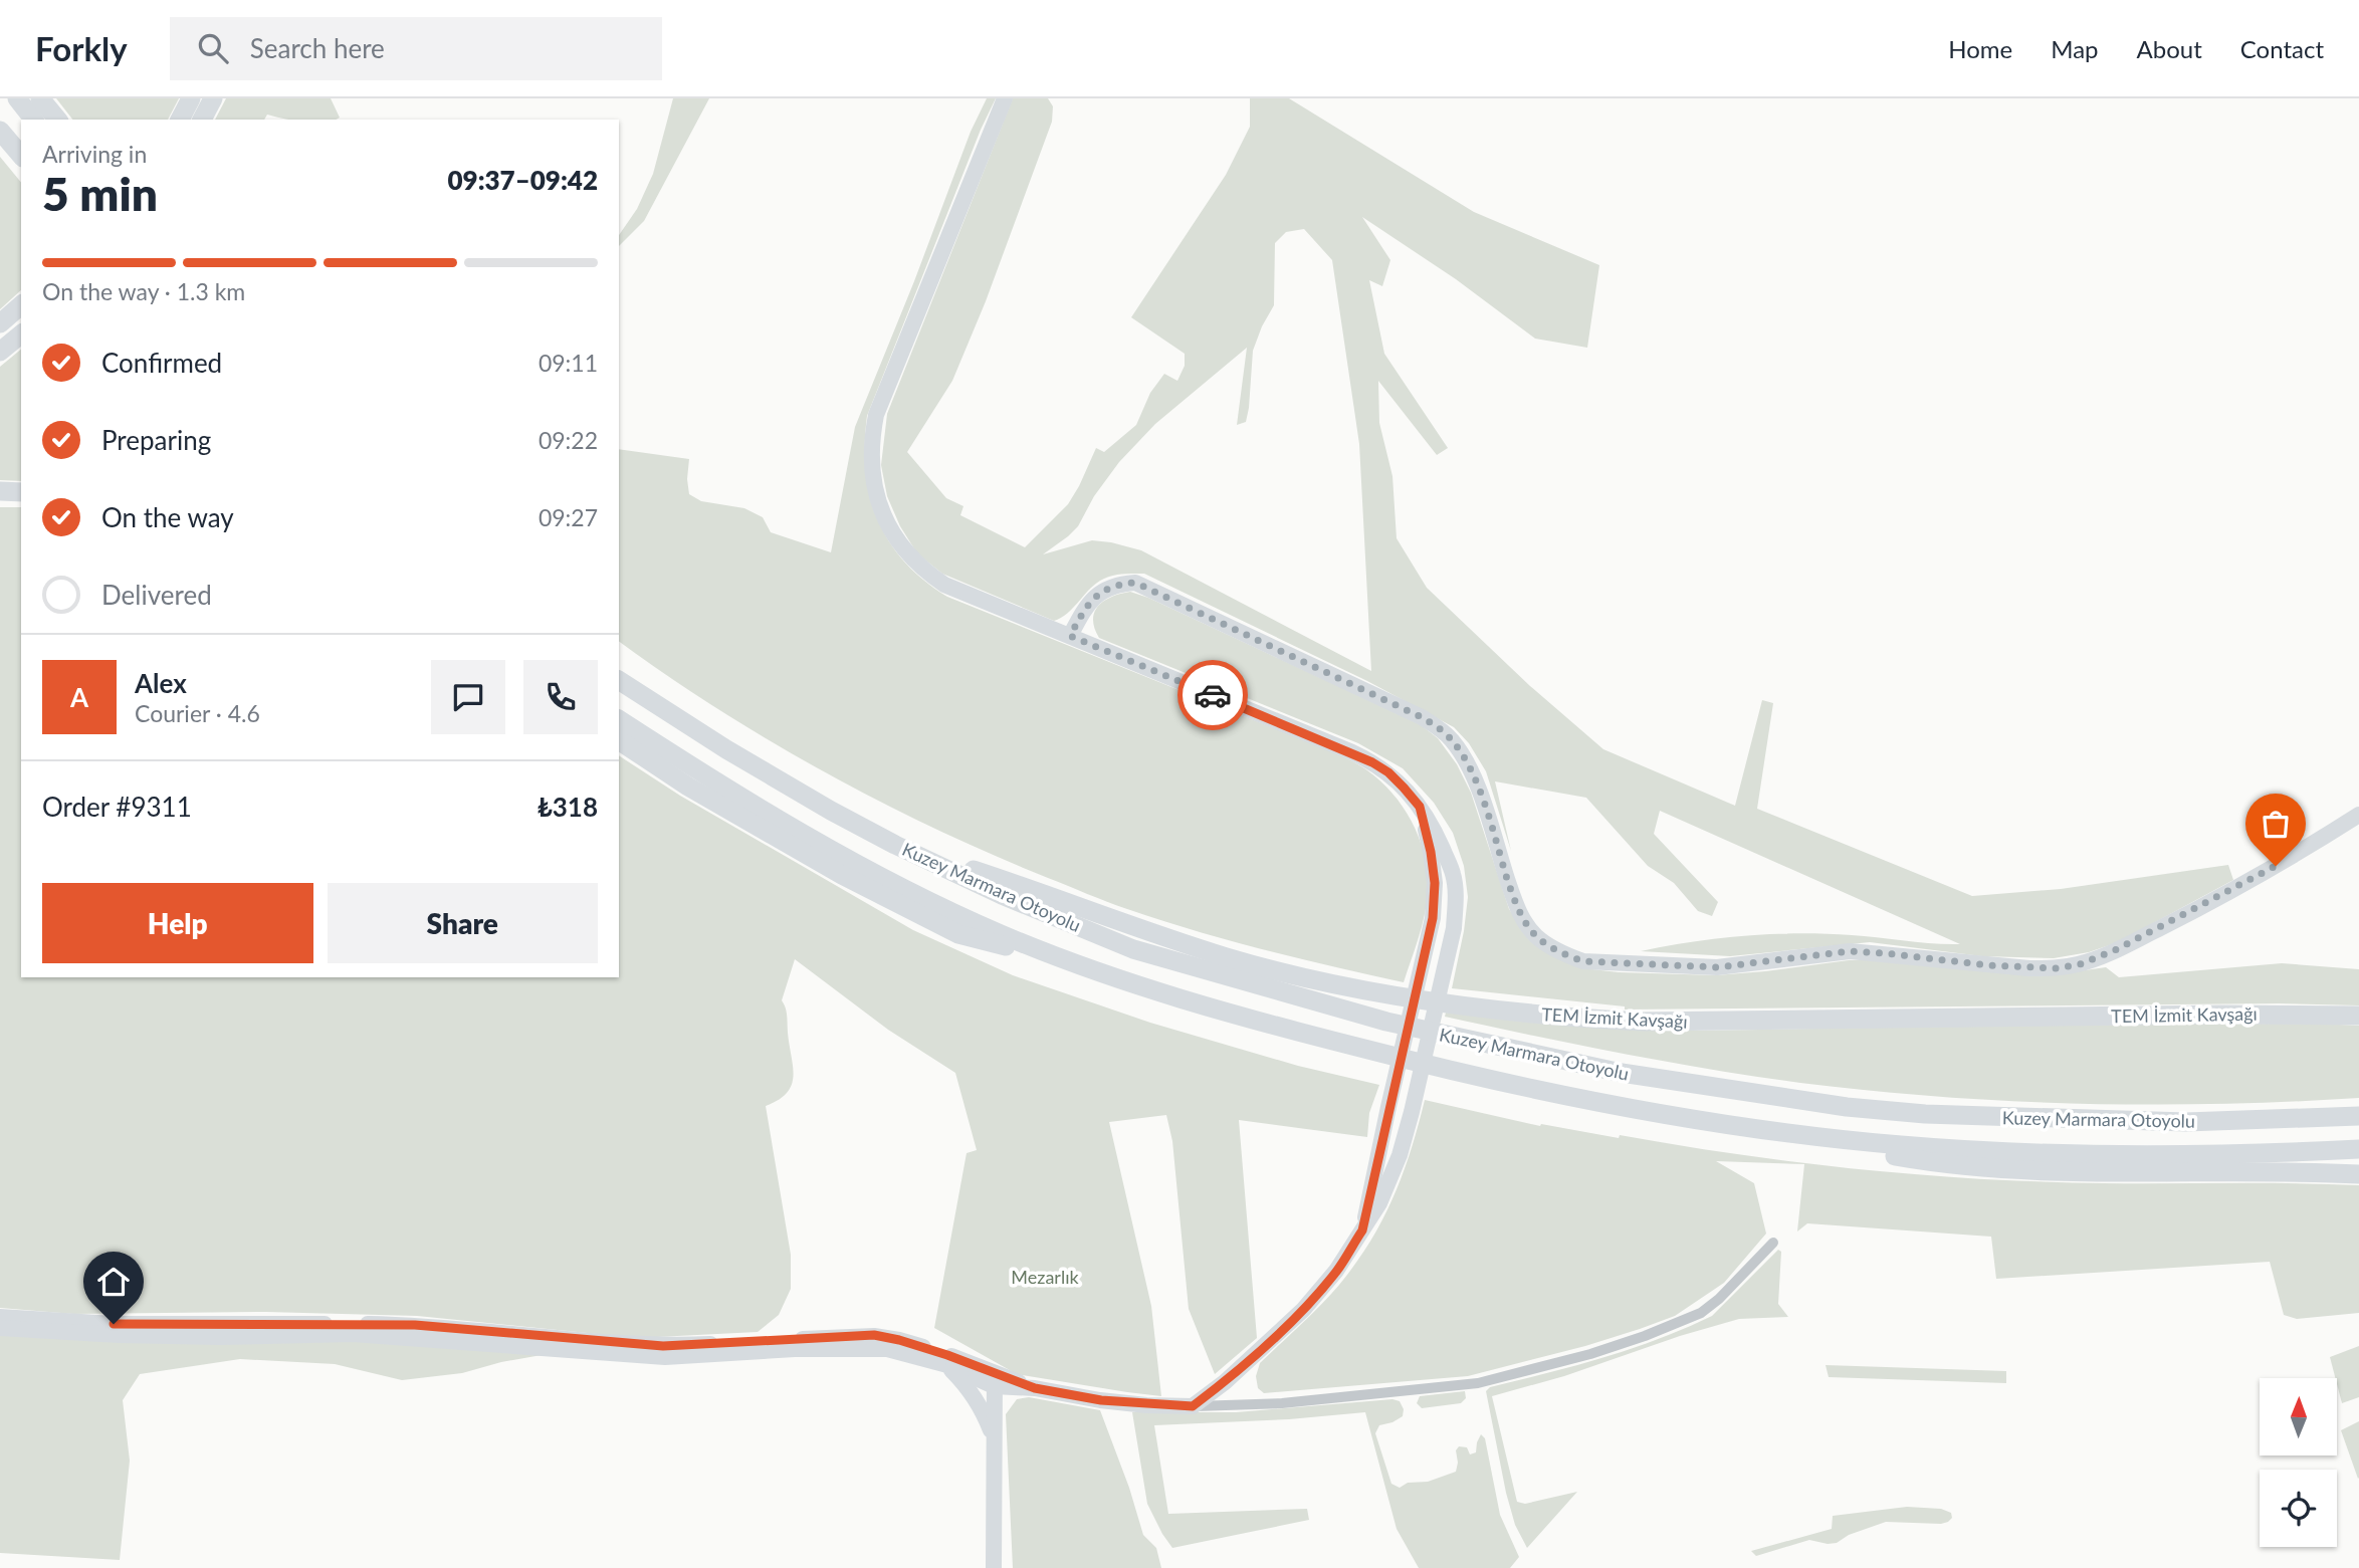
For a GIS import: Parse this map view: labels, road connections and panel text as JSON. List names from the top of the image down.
{
  "streets": {
    "highway": ["Kuzey Marmara Otoyolu", "TEM İzmit Kavşağı"]
  },
  "crossings": [
    ["Kuzey Marmara Otoyolu", "TEM İzmit Kavşağı"]
  ],
  "parks": ["Mezarlık"],
  "north": "top",
  "page": {
    "header": "Forkly",
    "search": "Search here",
    "nav": [
      "Home",
      "Map",
      "About",
      "Contact"
    ],
    "heading": ["5 min", "Arriving in", "09:37–09:42"],
    "panel": [
      "Alex",
      "Courier · 4.6",
      "Order #9311",
      "₺318"
    ],
    "bar": "On the way · 1.3 km",
    "list": [
      ["Confirmed", "09:11"],
      ["Preparing", "09:22"],
      ["On the way", "09:27"],
      "Delivered"
    ],
    "round": "A",
    "buttons": ["Help", "Share"]
  }
}
